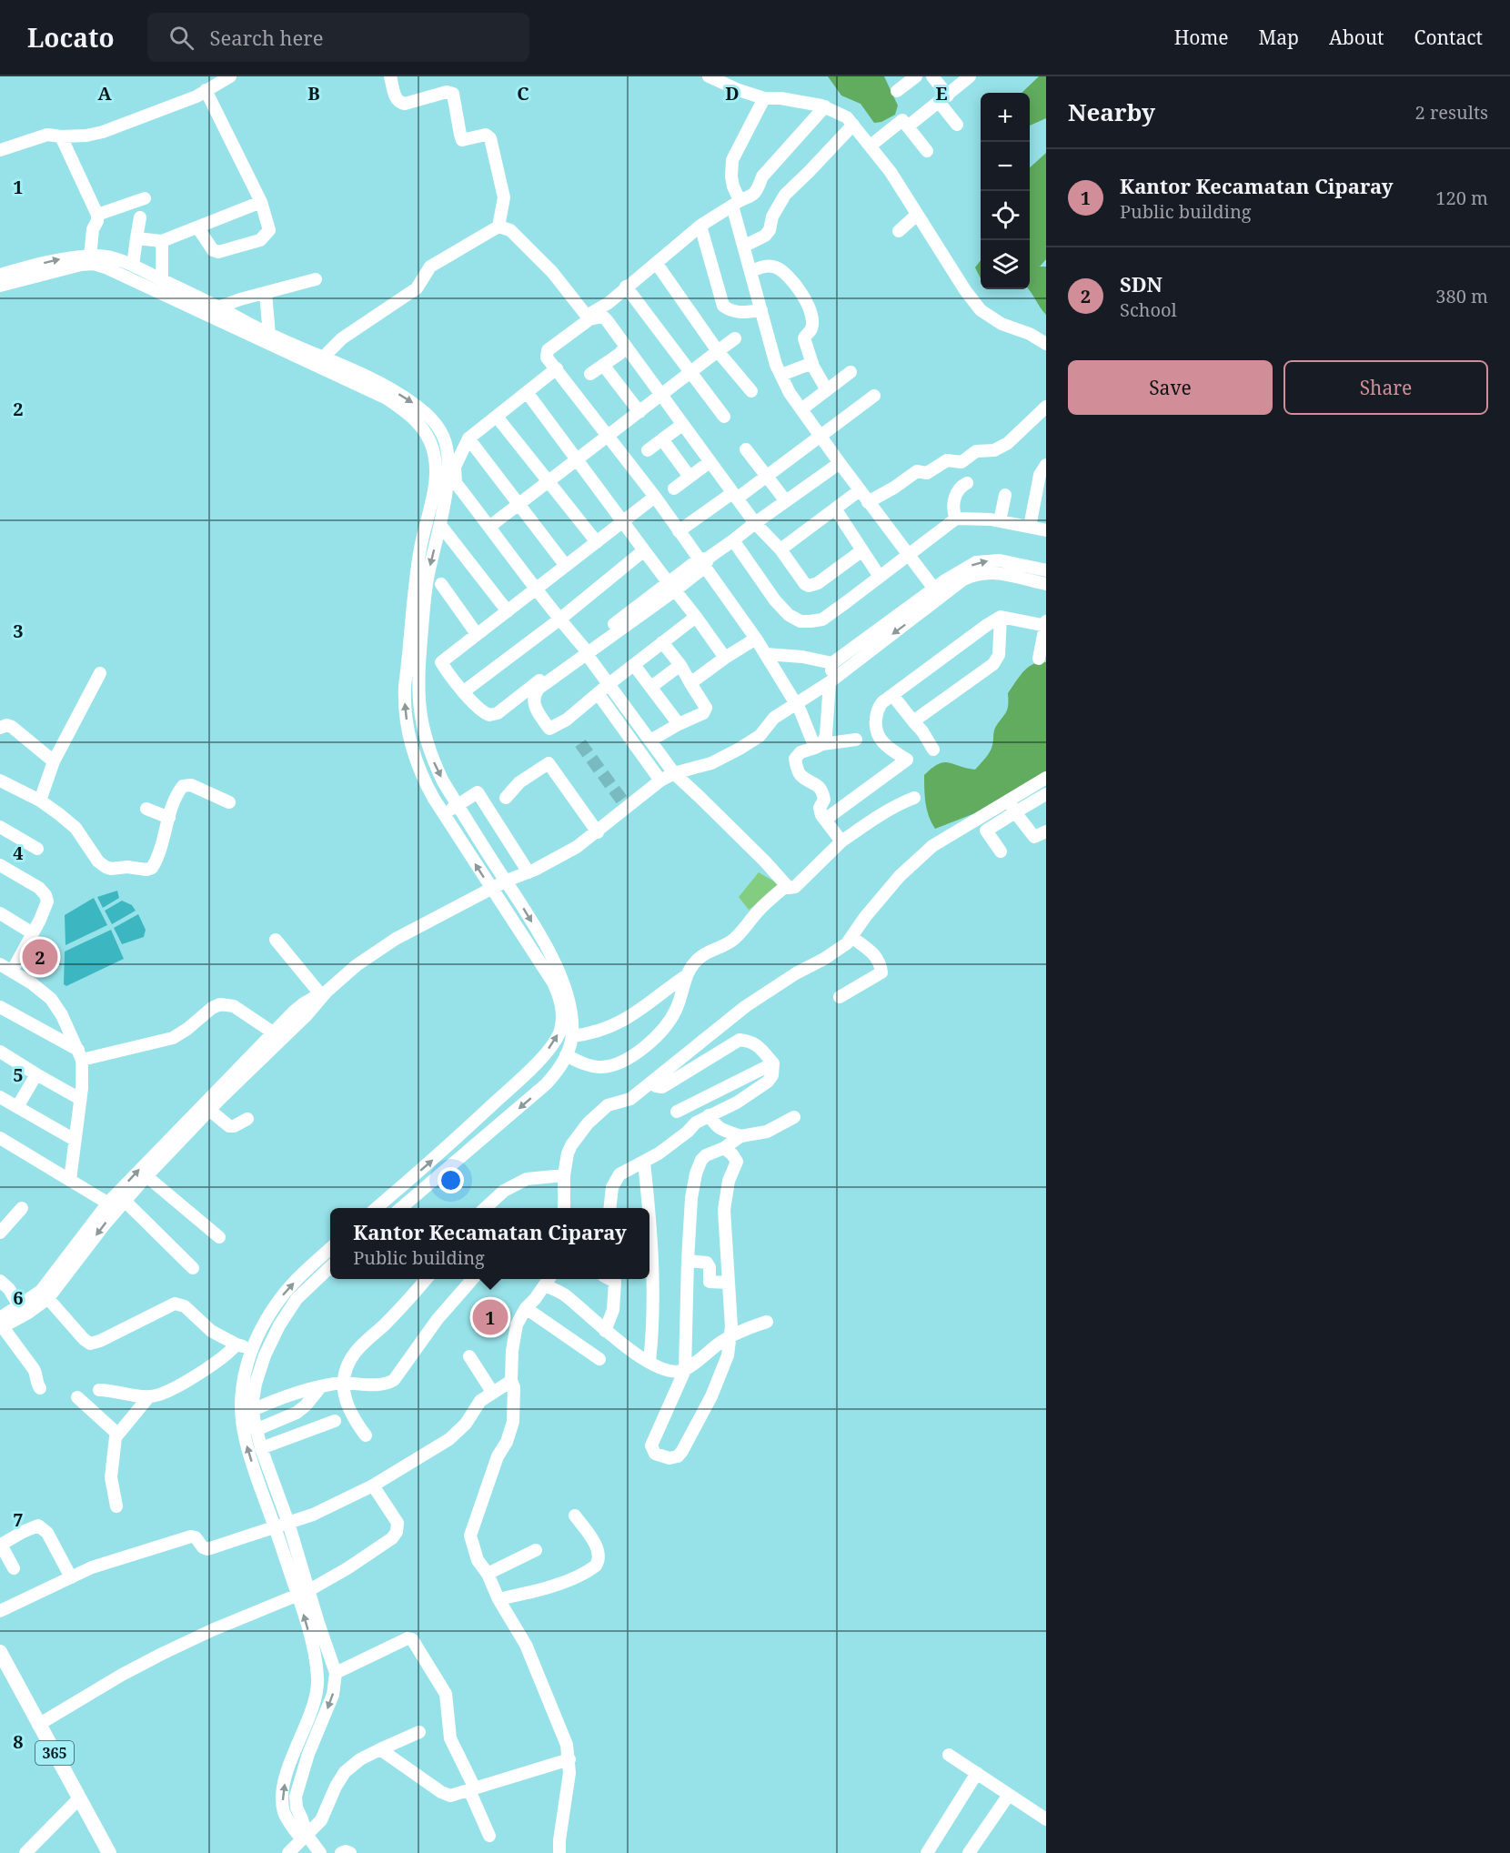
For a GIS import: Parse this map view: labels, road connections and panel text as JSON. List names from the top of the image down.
{
  "streets": {
    "main road": ["365"]
  },
  "page": {
    "header": "Locato",
    "search": "Search here",
    "nav": [
      "Home",
      "Map",
      "About",
      "Contact"
    ],
    "heading": ["Nearby", "2 results"],
    "map_buttons": ["+", "−"],
    "list": [
      {
        "mark": "1",
        "name": "Kantor Kecamatan Ciparay",
        "note": "Public building",
        "value": "120 m"
      },
      {
        "mark": "2",
        "name": "SDN",
        "note": "School",
        "value": "380 m"
      }
    ],
    "buttons": ["Save", "Share"],
    "pins": ["2", "1"],
    "popup": ["Kantor Kecamatan Ciparay", "Public building"]
  },
  "grid": {
    "columns": [
      "A",
      "B",
      "C",
      "D",
      "E"
    ],
    "rows": [
      "1",
      "2",
      "3",
      "4",
      "5",
      "6",
      "7",
      "8"
    ]
  }
}
